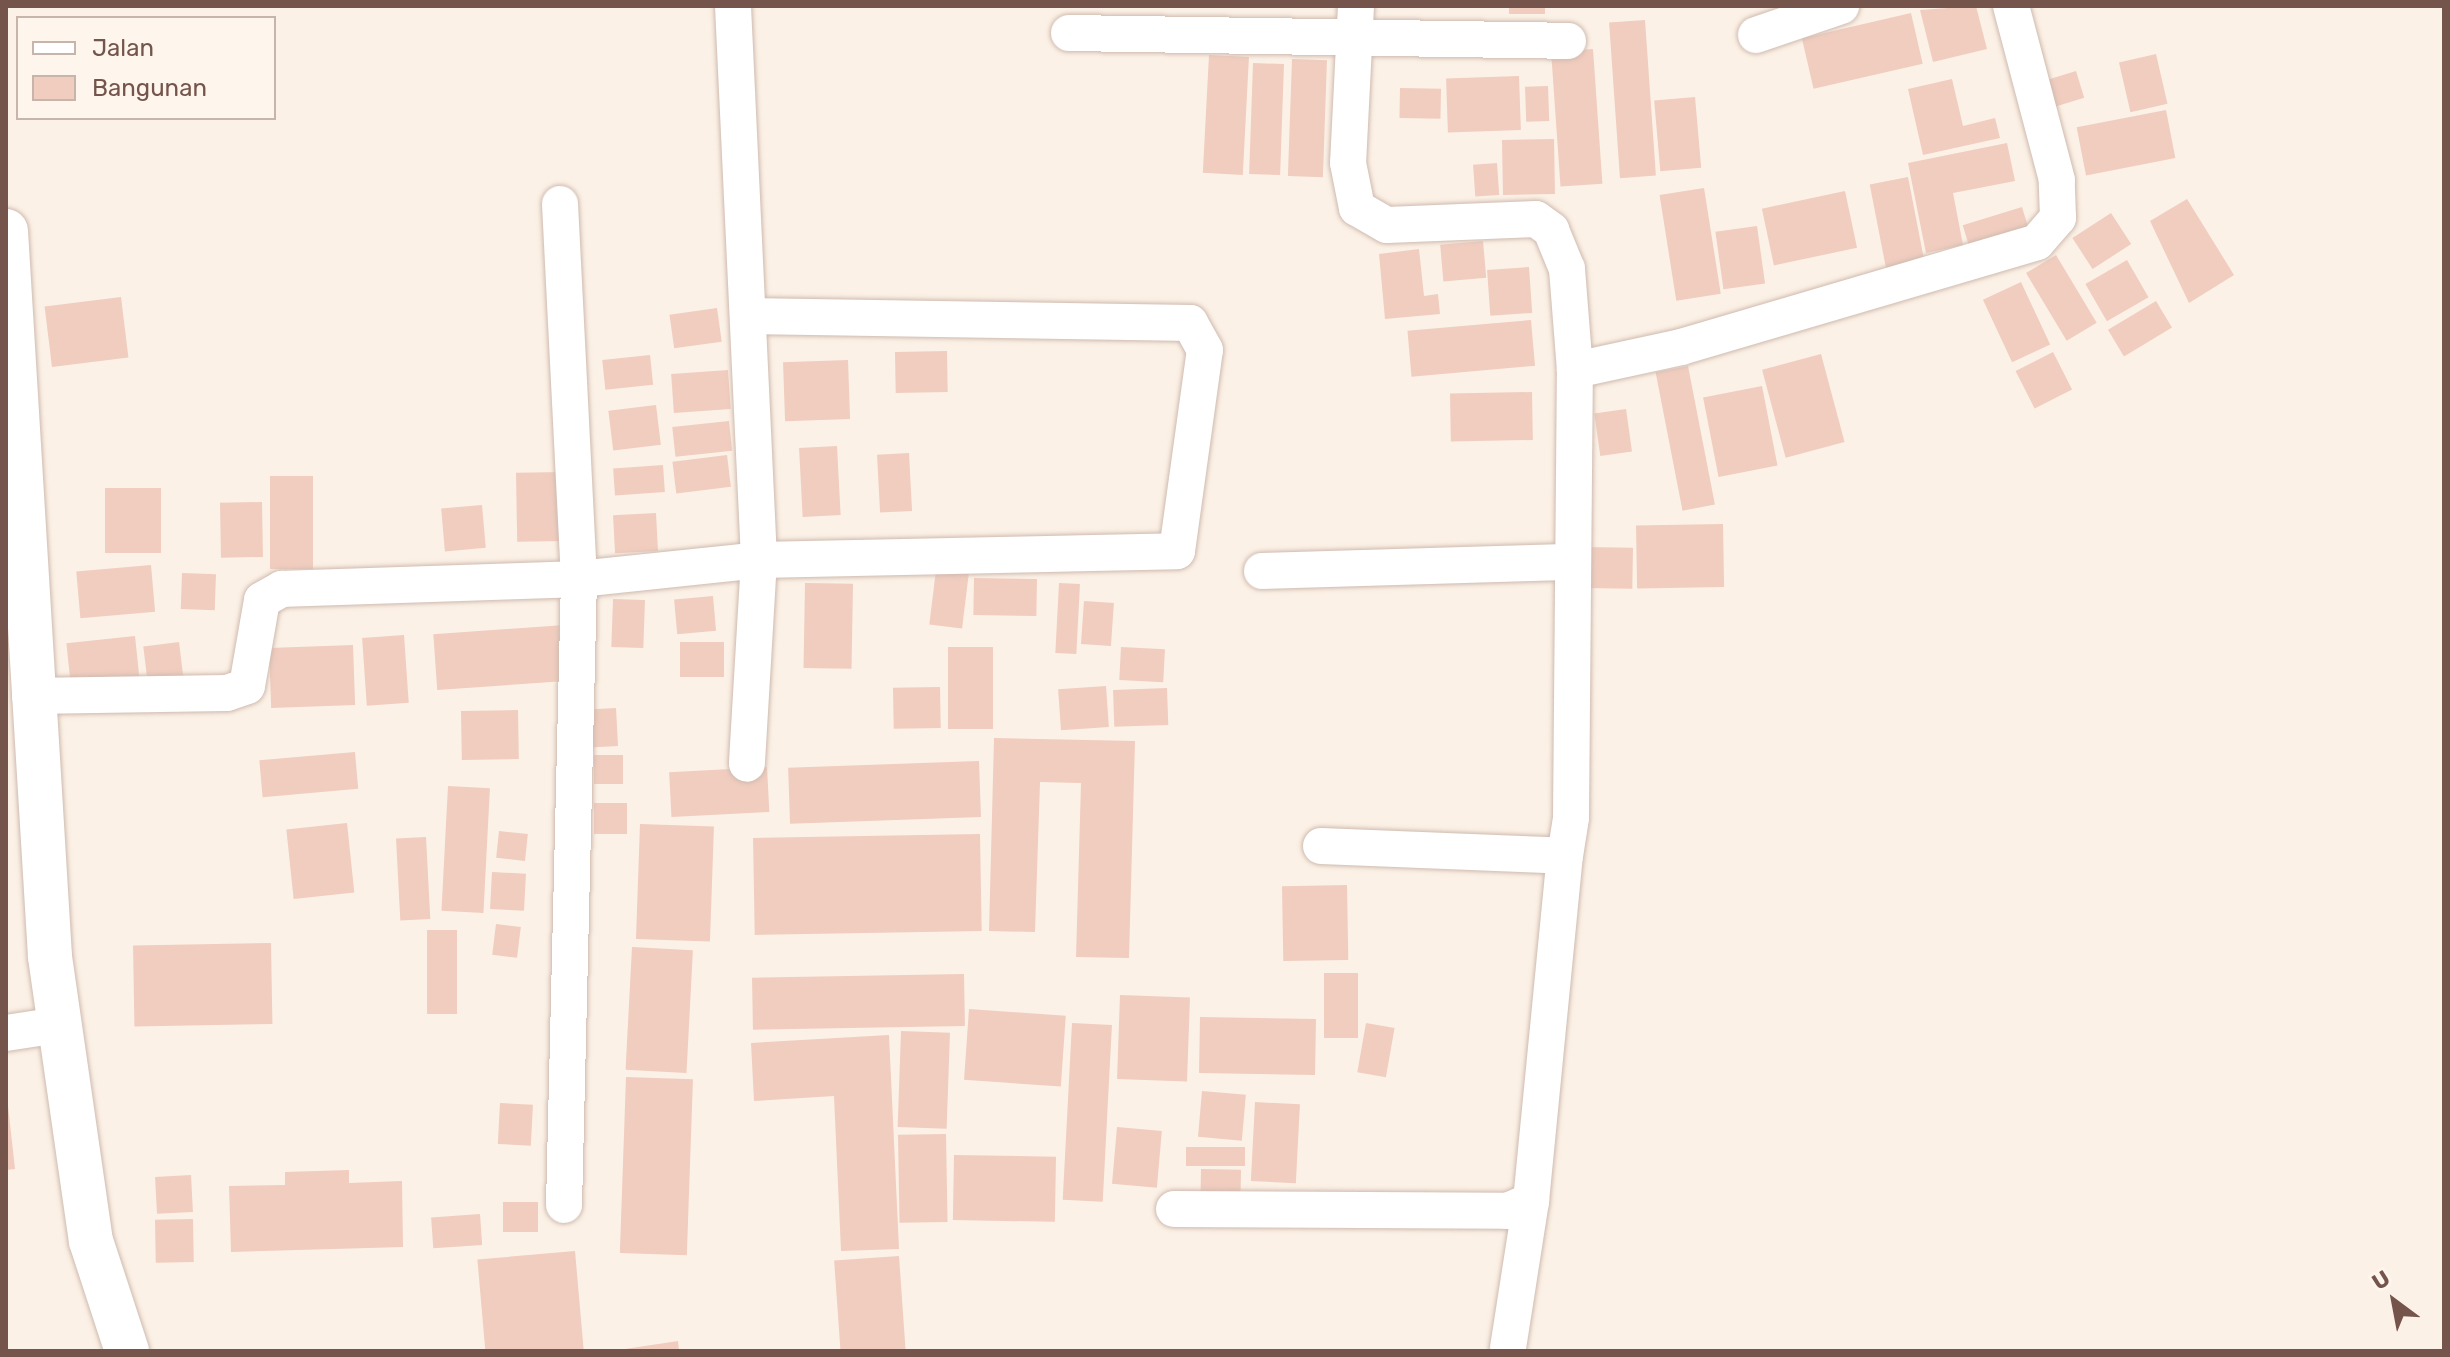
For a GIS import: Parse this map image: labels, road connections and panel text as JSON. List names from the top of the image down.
{
  "legend": ["Jalan", "Bangunan"],
  "north": "top left"
}
